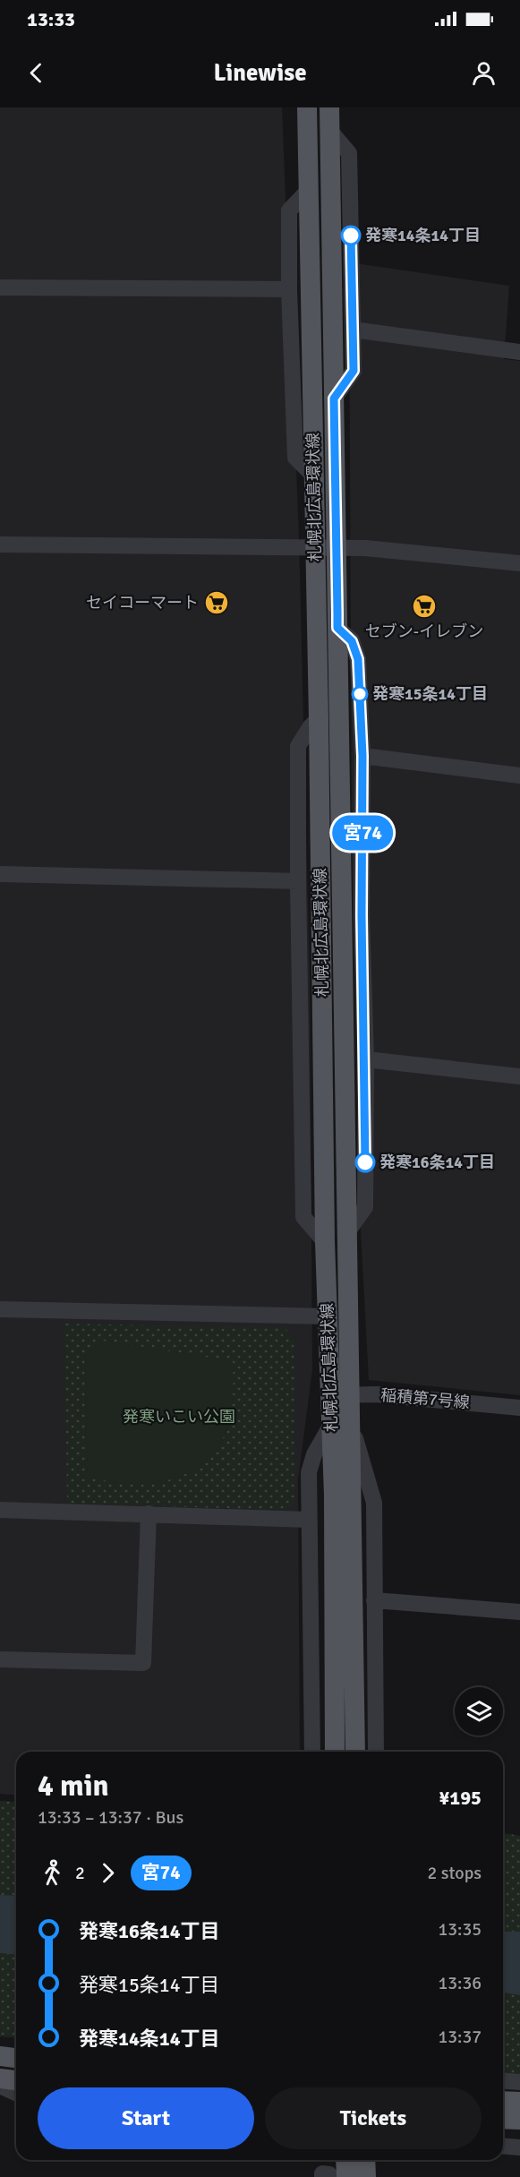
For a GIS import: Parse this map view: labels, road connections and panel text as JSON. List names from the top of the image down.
{
  "streets": {
    "main road": ["札幌北広島環状線"],
    "street": ["稲積第7号線"]
  },
  "crossings": [
    ["札幌北広島環状線", "稲積第7号線"]
  ],
  "parks": ["発寒いこい公園"],
  "places": {
    "other": ["発寒14条14丁目", "発寒15条14丁目", "発寒16条14丁目"],
    "supermarket": ["セイコーマート", "セブン-イレブン"]
  },
  "lines": ["bus line 宮74"],
  "page": {
    "status": "13:33",
    "header": "Linewise",
    "on_map": "宮74",
    "heading": ["4 min", "13:33 – 13:37 · Bus", "¥195"],
    "legs": ["2", "宮74", "2 stops"],
    "list": [
      {
        "name": "発寒16条14丁目",
        "value": "13:35"
      },
      {
        "name": "発寒15条14丁目",
        "value": "13:36"
      },
      {
        "name": "発寒14条14丁目",
        "value": "13:37"
      }
    ],
    "buttons": ["Start", "Tickets"]
  }
}
